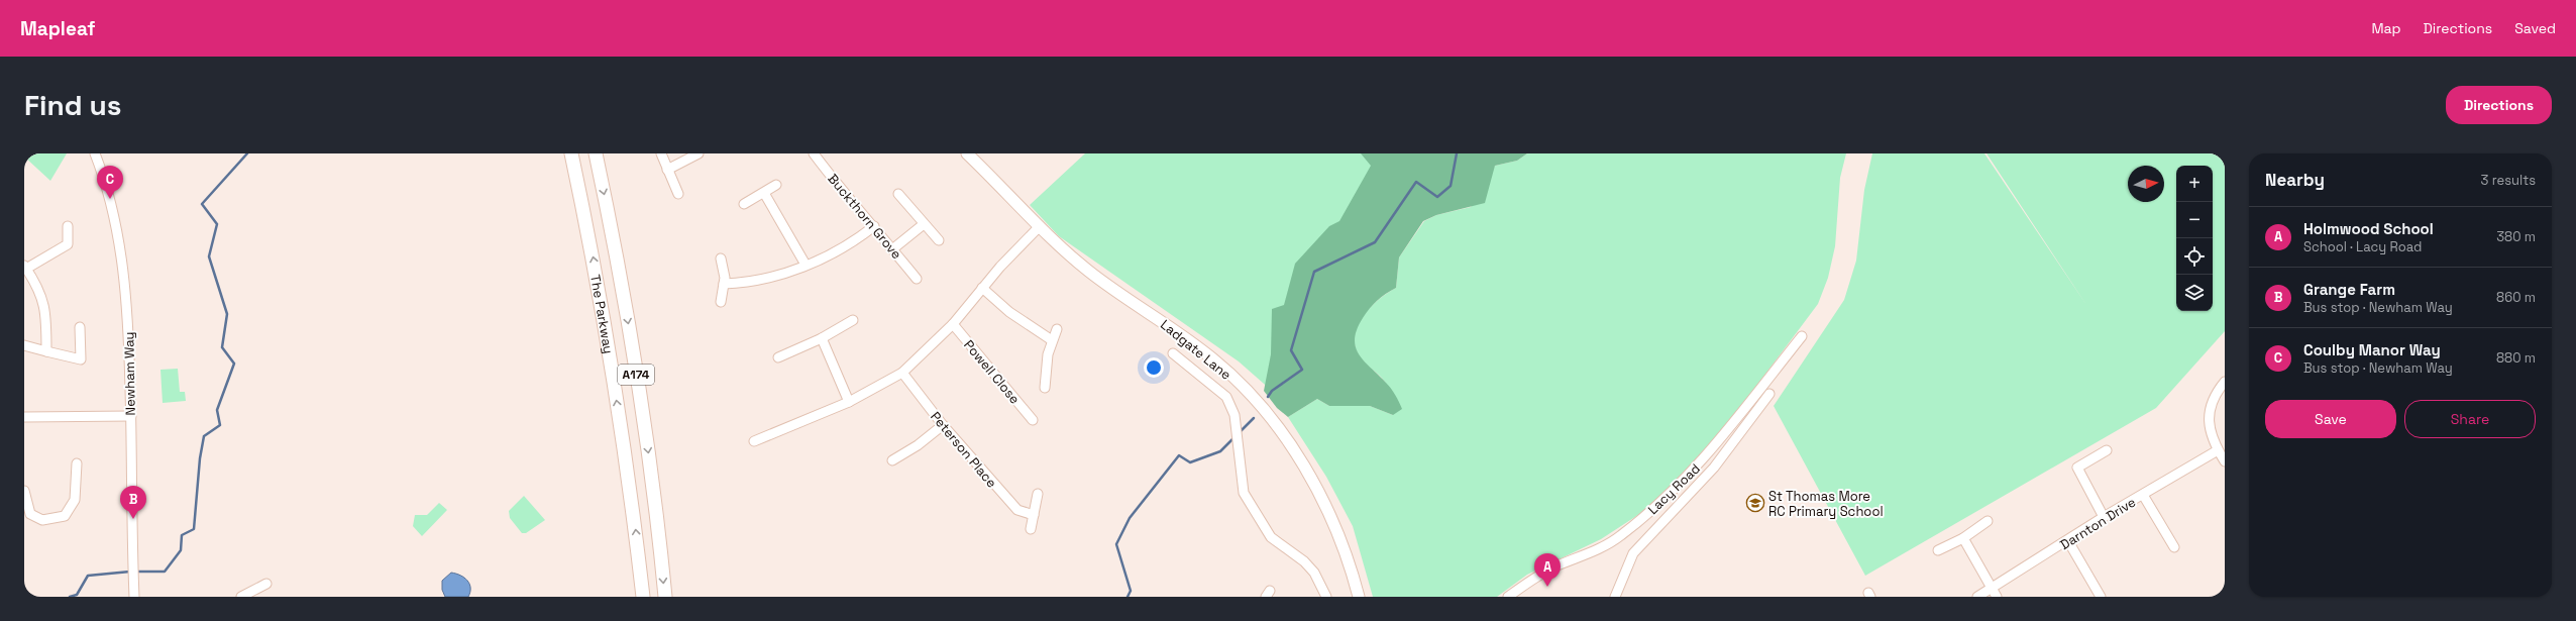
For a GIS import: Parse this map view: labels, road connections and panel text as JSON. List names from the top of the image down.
{
  "streets": {
    "highway": ["The Parkway", "A174"],
    "main road": ["Ladgate Lane"],
    "street": [
      "Buckthorn Grove",
      "Powell Close",
      "Newham Way",
      "Peterson Place",
      "Lacy Road",
      "Darnton Drive"
    ]
  },
  "places": {
    "school or university": ["St Thomas More RC Primary School"]
  },
  "north": "right",
  "page": {
    "header": "Mapleaf",
    "nav": ["Map", "Directions", "Saved"],
    "buttons": [
      "Directions",
      ["Save", "Share"]
    ],
    "title": "Find us",
    "heading": ["Nearby", "3 results"],
    "map_buttons": ["+", "−"],
    "pins": ["C", "B", "A"],
    "list": [
      {
        "mark": "A",
        "name": "Holmwood School",
        "note": "School · Lacy Road",
        "value": "380 m"
      },
      {
        "mark": "B",
        "name": "Grange Farm",
        "note": "Bus stop · Newham Way",
        "value": "860 m"
      },
      {
        "mark": "C",
        "name": "Coulby Manor Way",
        "note": "Bus stop · Newham Way",
        "value": "880 m"
      }
    ]
  }
}
